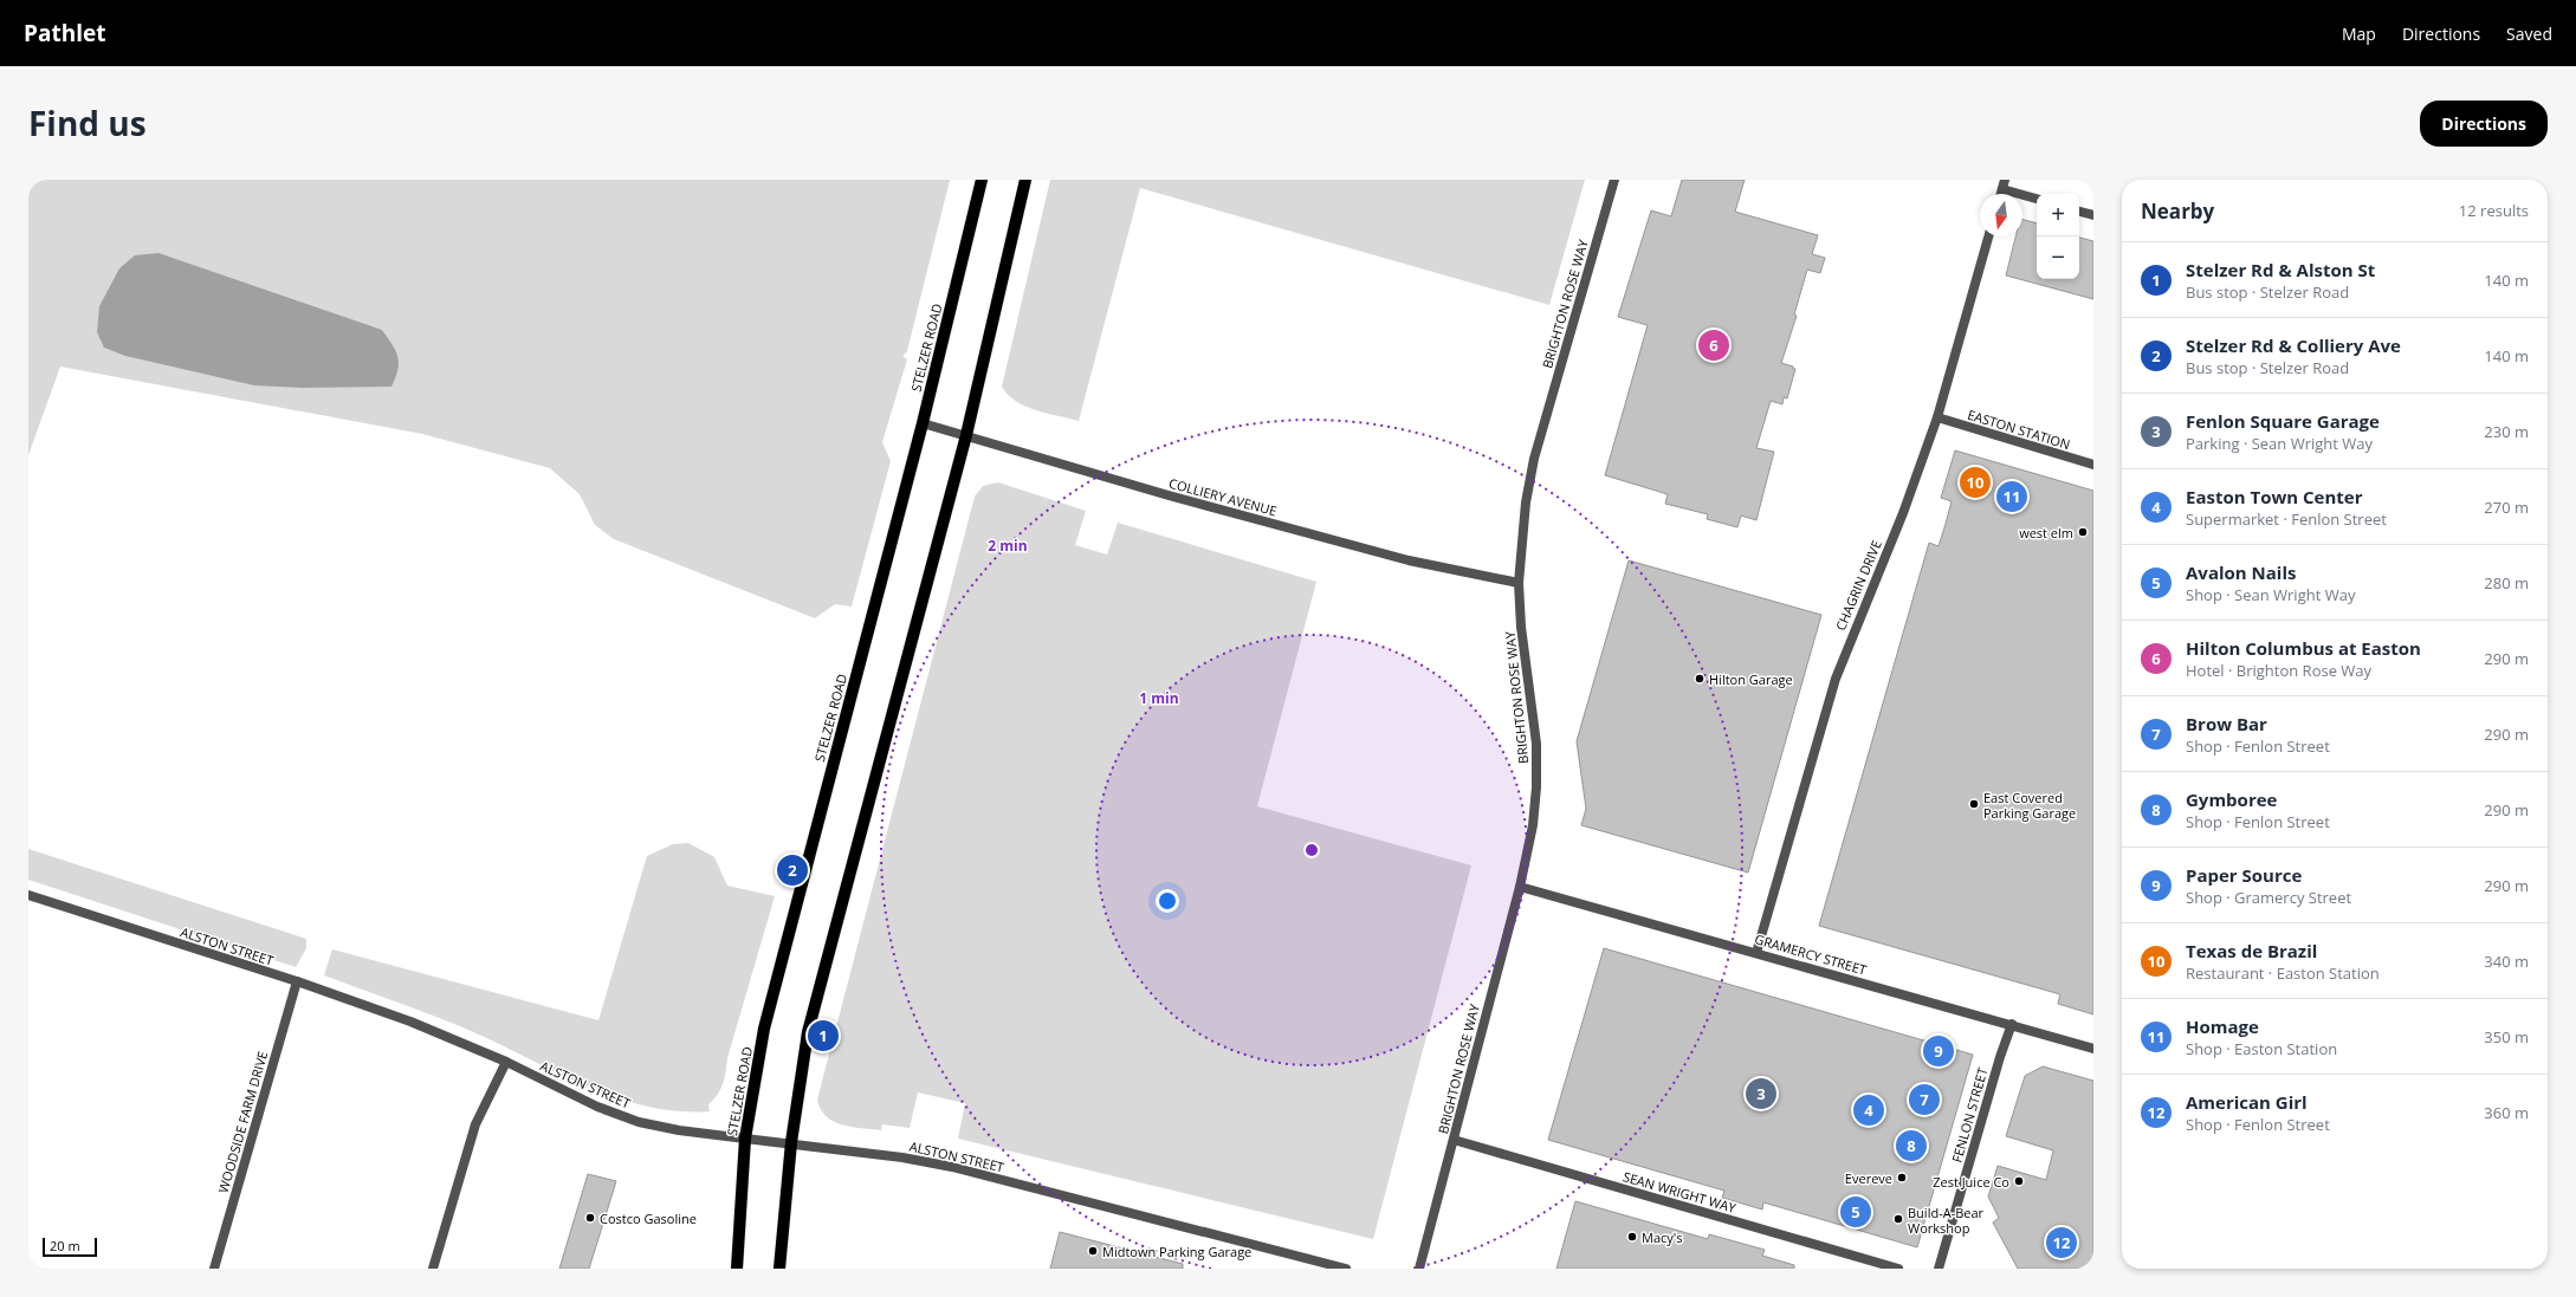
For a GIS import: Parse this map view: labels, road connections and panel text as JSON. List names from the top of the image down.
{
  "streets": {
    "main road": ["STELZER ROAD"],
    "street": [
      "BRIGHTON ROSE WAY",
      "EASTON STATION",
      "COLLIERY AVENUE",
      "CHAGRIN DRIVE",
      "ALSTON STREET",
      "GRAMERCY STREET",
      "FENLON STREET",
      "WOODSIDE FARM DRIVE",
      "SEAN WRIGHT WAY"
    ]
  },
  "crossings": [
    ["BRIGHTON ROSE WAY", "COLLIERY AVENUE"],
    ["BRIGHTON ROSE WAY", "GRAMERCY STREET"],
    ["BRIGHTON ROSE WAY", "SEAN WRIGHT WAY"],
    ["STELZER ROAD", "COLLIERY AVENUE"],
    ["STELZER ROAD", "ALSTON STREET"],
    ["EASTON STATION", "CHAGRIN DRIVE"],
    ["CHAGRIN DRIVE", "GRAMERCY STREET"],
    ["ALSTON STREET", "WOODSIDE FARM DRIVE"],
    ["GRAMERCY STREET", "FENLON STREET"]
  ],
  "places": [
    "west elm",
    "Hilton Garage",
    "East Covered Parking Garage",
    "Evereve",
    "Zest Juice Co",
    "Costco Gasoline",
    "Build-A-Bear Workshop",
    "Macy's",
    "Midtown Parking Garage"
  ],
  "scale_bar": "20 m",
  "north": "bottom",
  "page": {
    "header": "Pathlet",
    "nav": ["Map", "Directions", "Saved"],
    "title": "Find us",
    "buttons": "Directions",
    "heading": ["Nearby", "12 results"],
    "map_buttons": ["+", "−"],
    "list": [
      {
        "mark": "1",
        "name": "Stelzer Rd & Alston St",
        "note": "Bus stop · Stelzer Road",
        "value": "140 m"
      },
      {
        "mark": "2",
        "name": "Stelzer Rd & Colliery Ave",
        "note": "Bus stop · Stelzer Road",
        "value": "140 m"
      },
      {
        "mark": "3",
        "name": "Fenlon Square Garage",
        "note": "Parking · Sean Wright Way",
        "value": "230 m"
      },
      {
        "mark": "4",
        "name": "Easton Town Center",
        "note": "Supermarket · Fenlon Street",
        "value": "270 m"
      },
      {
        "mark": "5",
        "name": "Avalon Nails",
        "note": "Shop · Sean Wright Way",
        "value": "280 m"
      },
      {
        "mark": "6",
        "name": "Hilton Columbus at Easton",
        "note": "Hotel · Brighton Rose Way",
        "value": "290 m"
      },
      {
        "mark": "7",
        "name": "Brow Bar",
        "note": "Shop · Fenlon Street",
        "value": "290 m"
      },
      {
        "mark": "8",
        "name": "Gymboree",
        "note": "Shop · Fenlon Street",
        "value": "290 m"
      },
      {
        "mark": "9",
        "name": "Paper Source",
        "note": "Shop · Gramercy Street",
        "value": "290 m"
      },
      {
        "mark": "10",
        "name": "Texas de Brazil",
        "note": "Restaurant · Easton Station",
        "value": "340 m"
      },
      {
        "mark": "11",
        "name": "Homage",
        "note": "Shop · Easton Station",
        "value": "350 m"
      },
      {
        "mark": "12",
        "name": "American Girl",
        "note": "Shop · Fenlon Street",
        "value": "360 m"
      }
    ],
    "pins": [
      "6",
      "10",
      "11",
      "2",
      "1",
      "9",
      "3",
      "7",
      "4",
      "8",
      "5",
      "12"
    ],
    "scale": "20 m"
  },
  "rings": ["2 min", "1 min"]
}
